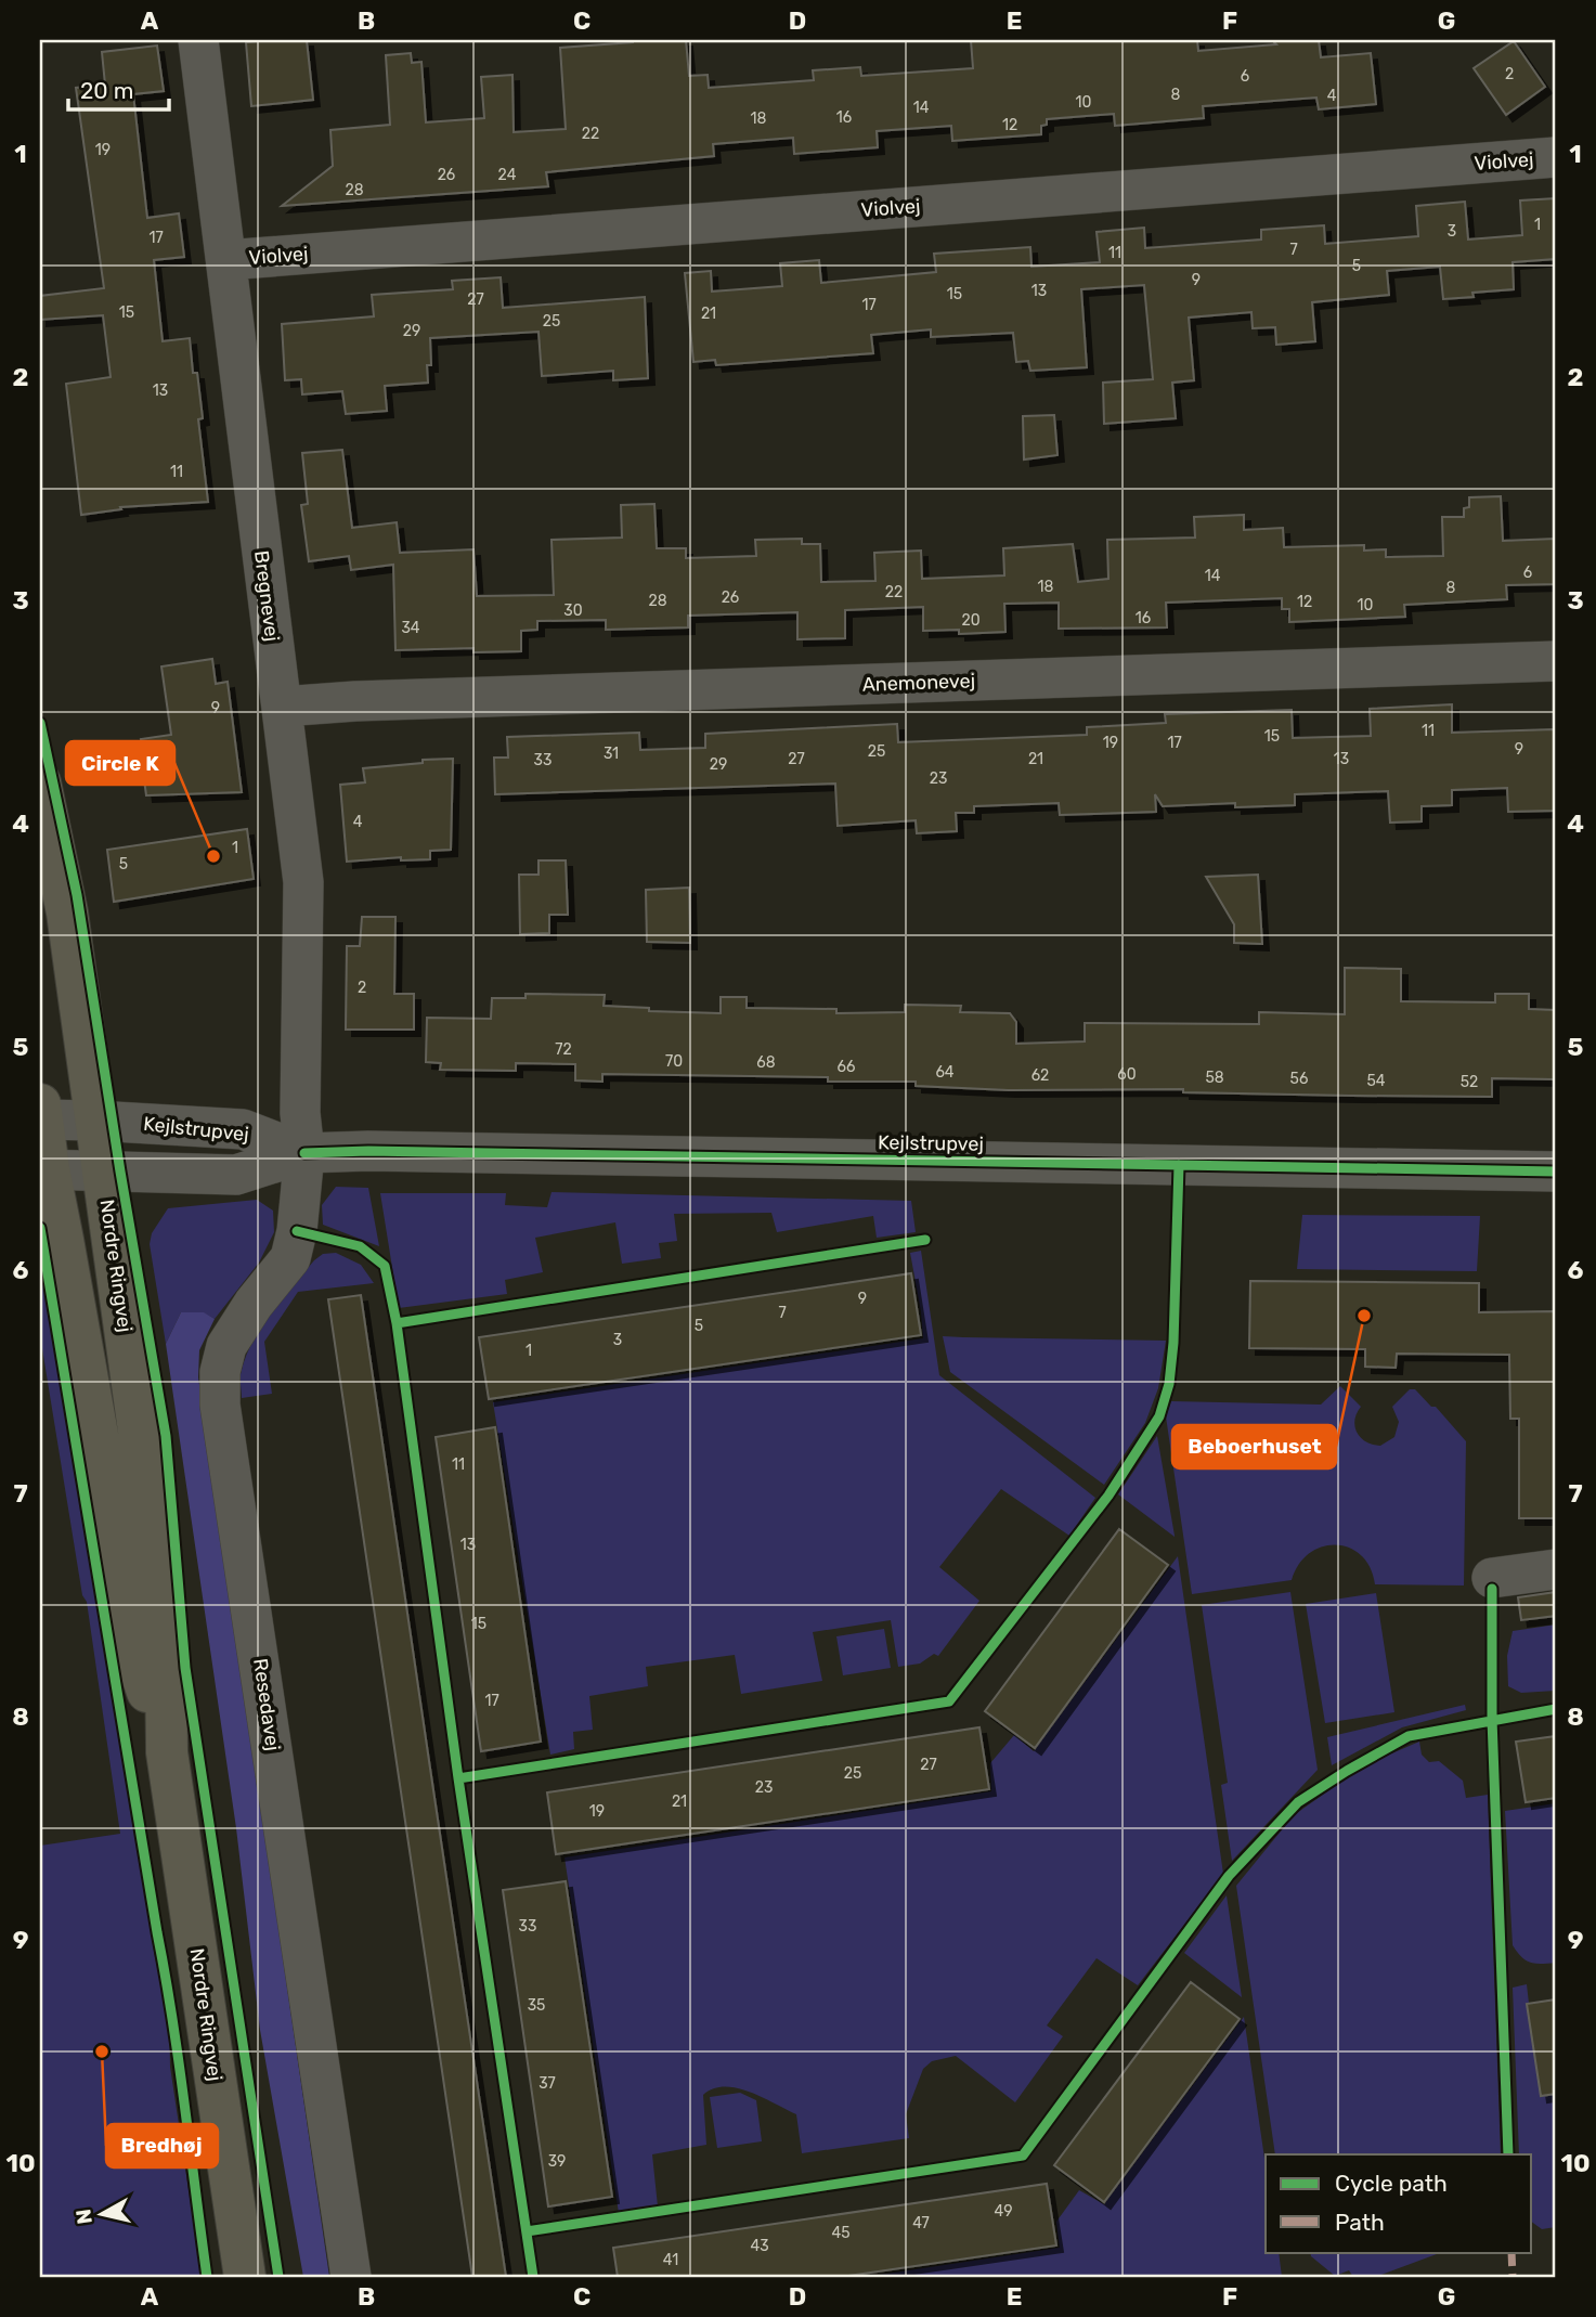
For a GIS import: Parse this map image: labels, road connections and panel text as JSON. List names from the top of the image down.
{
  "streets": {
    "main road": ["Nordre Ringvej"],
    "street": [
      "Violvej",
      "Bregnevej",
      "Anemonevej",
      "Kejlstrupvej",
      "Resedavej"
    ]
  },
  "crossings": [
    ["Violvej", "Bregnevej"],
    ["Bregnevej", "Anemonevej"],
    ["Bregnevej", "Kejlstrupvej"],
    ["Bregnevej", "Resedavej"],
    ["Kejlstrupvej", "Nordre Ringvej"],
    ["Kejlstrupvej", "Resedavej"]
  ],
  "places": ["Circle K", "Beboerhuset", "Bredhøj"],
  "house_numbers": [
    "2",
    "6",
    "8",
    "4",
    "10",
    "14",
    "16",
    "18",
    "12",
    "22",
    "19",
    "26",
    "24",
    "28",
    "1",
    "3",
    "17",
    "7",
    "11",
    "5",
    "9",
    "13",
    "15",
    "27",
    "17",
    "15",
    "21",
    "25",
    "29",
    "13",
    "11",
    "6",
    "14",
    "18",
    "8",
    "22",
    "26",
    "28",
    "12",
    "10",
    "30",
    "16",
    "20",
    "34",
    "9",
    "11",
    "15",
    "19",
    "17",
    "9",
    "25",
    "31",
    "27",
    "21",
    "13",
    "33",
    "29",
    "23",
    "4",
    "1",
    "5",
    "2",
    "72",
    "70",
    "68",
    "66",
    "64",
    "60",
    "62",
    "58",
    "56",
    "54",
    "52",
    "9",
    "7",
    "5",
    "3",
    "1",
    "11",
    "13",
    "15",
    "17",
    "27",
    "25",
    "23",
    "21",
    "19",
    "33",
    "35",
    "37",
    "39",
    "49",
    "47",
    "45",
    "43",
    "41"
  ],
  "legend": ["Cycle path", "Path"],
  "scale_bar": "20 m",
  "north": "left",
  "grid": {
    "columns": [
      "A",
      "B",
      "C",
      "D",
      "E",
      "F",
      "G"
    ],
    "rows": [
      "1",
      "2",
      "3",
      "4",
      "5",
      "6",
      "7",
      "8",
      "9",
      "10"
    ]
  }
}
